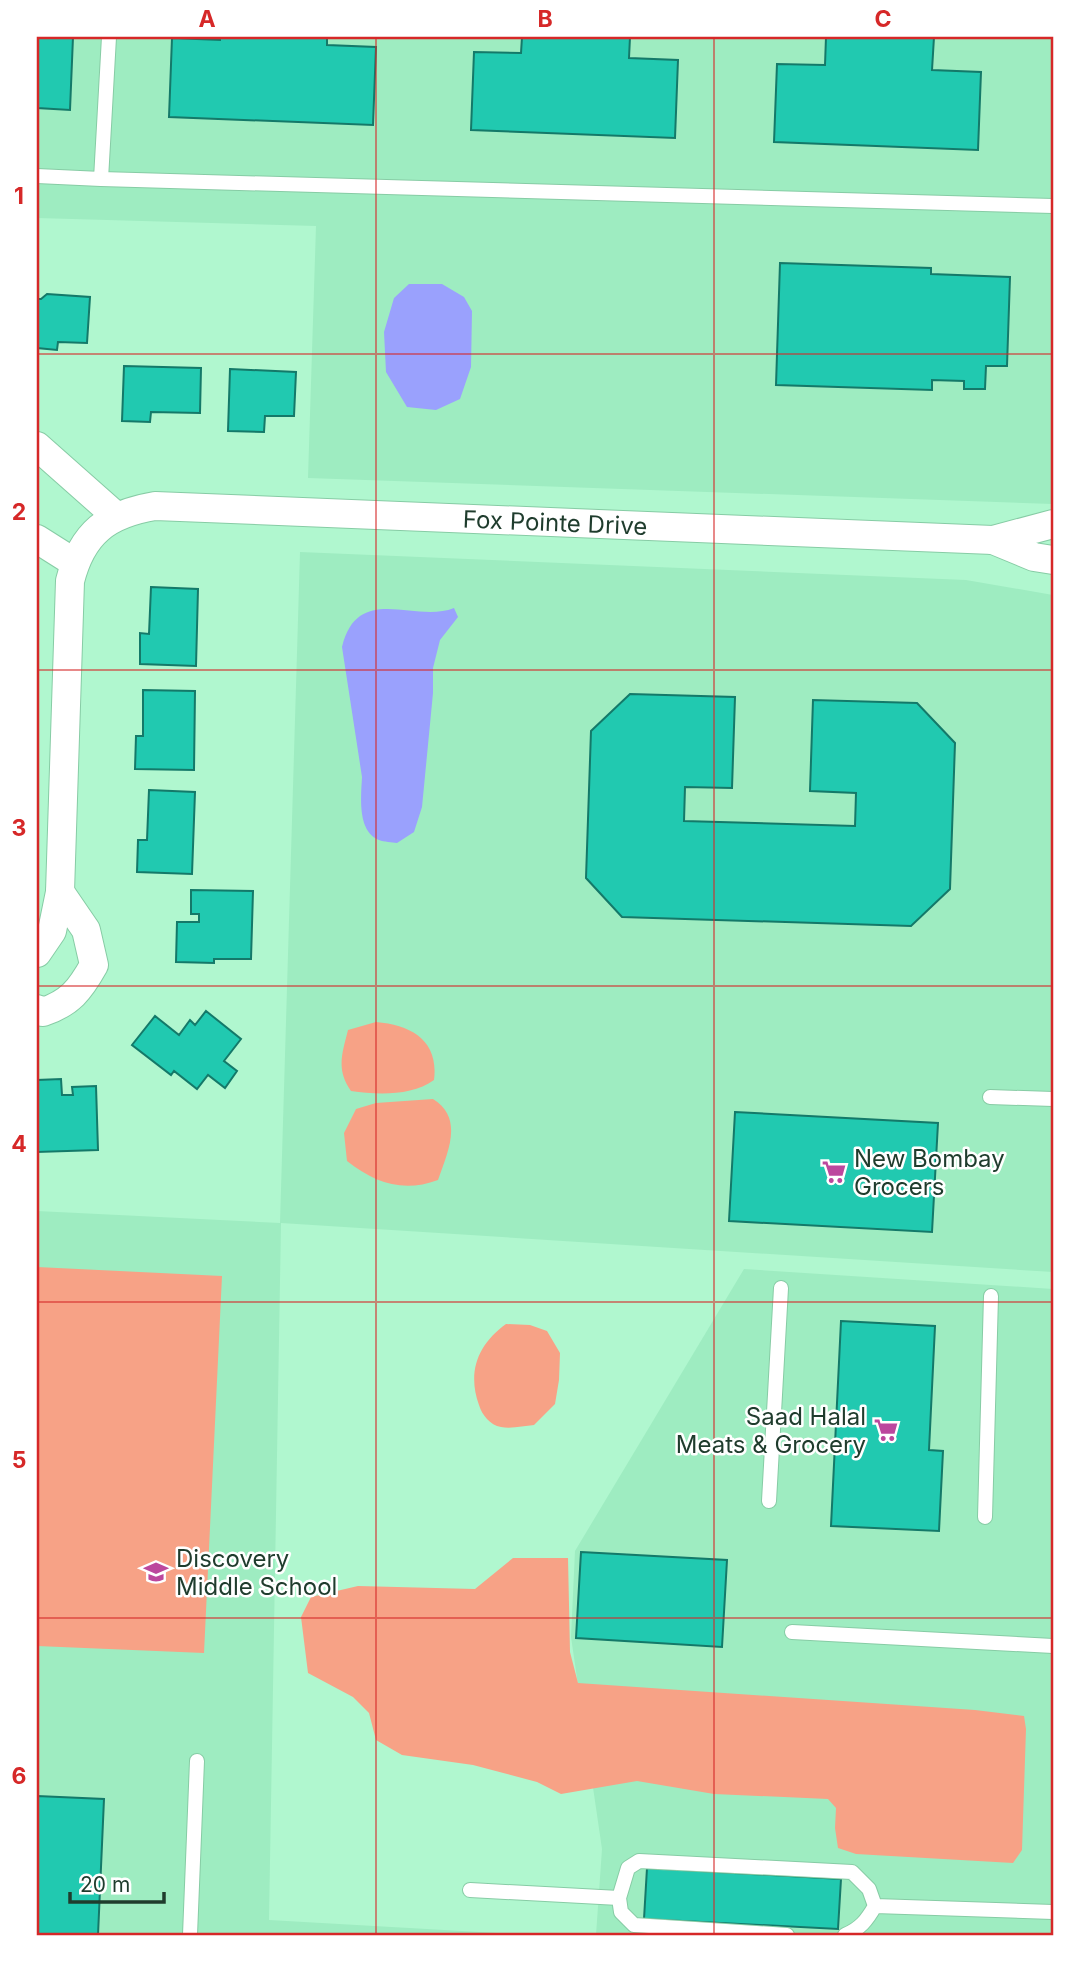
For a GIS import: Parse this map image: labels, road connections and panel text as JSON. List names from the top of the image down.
{
  "streets": {
    "street": ["Fox Pointe Drive"]
  },
  "places": {
    "supermarket": ["New Bombay Grocers", "Saad Halal Meats & Grocery"],
    "school or university": ["Discovery Middle School"]
  },
  "scale_bar": "20 m",
  "grid": {
    "columns": ["A", "B", "C"],
    "rows": [
      "1",
      "2",
      "3",
      "4",
      "5",
      "6"
    ]
  }
}
